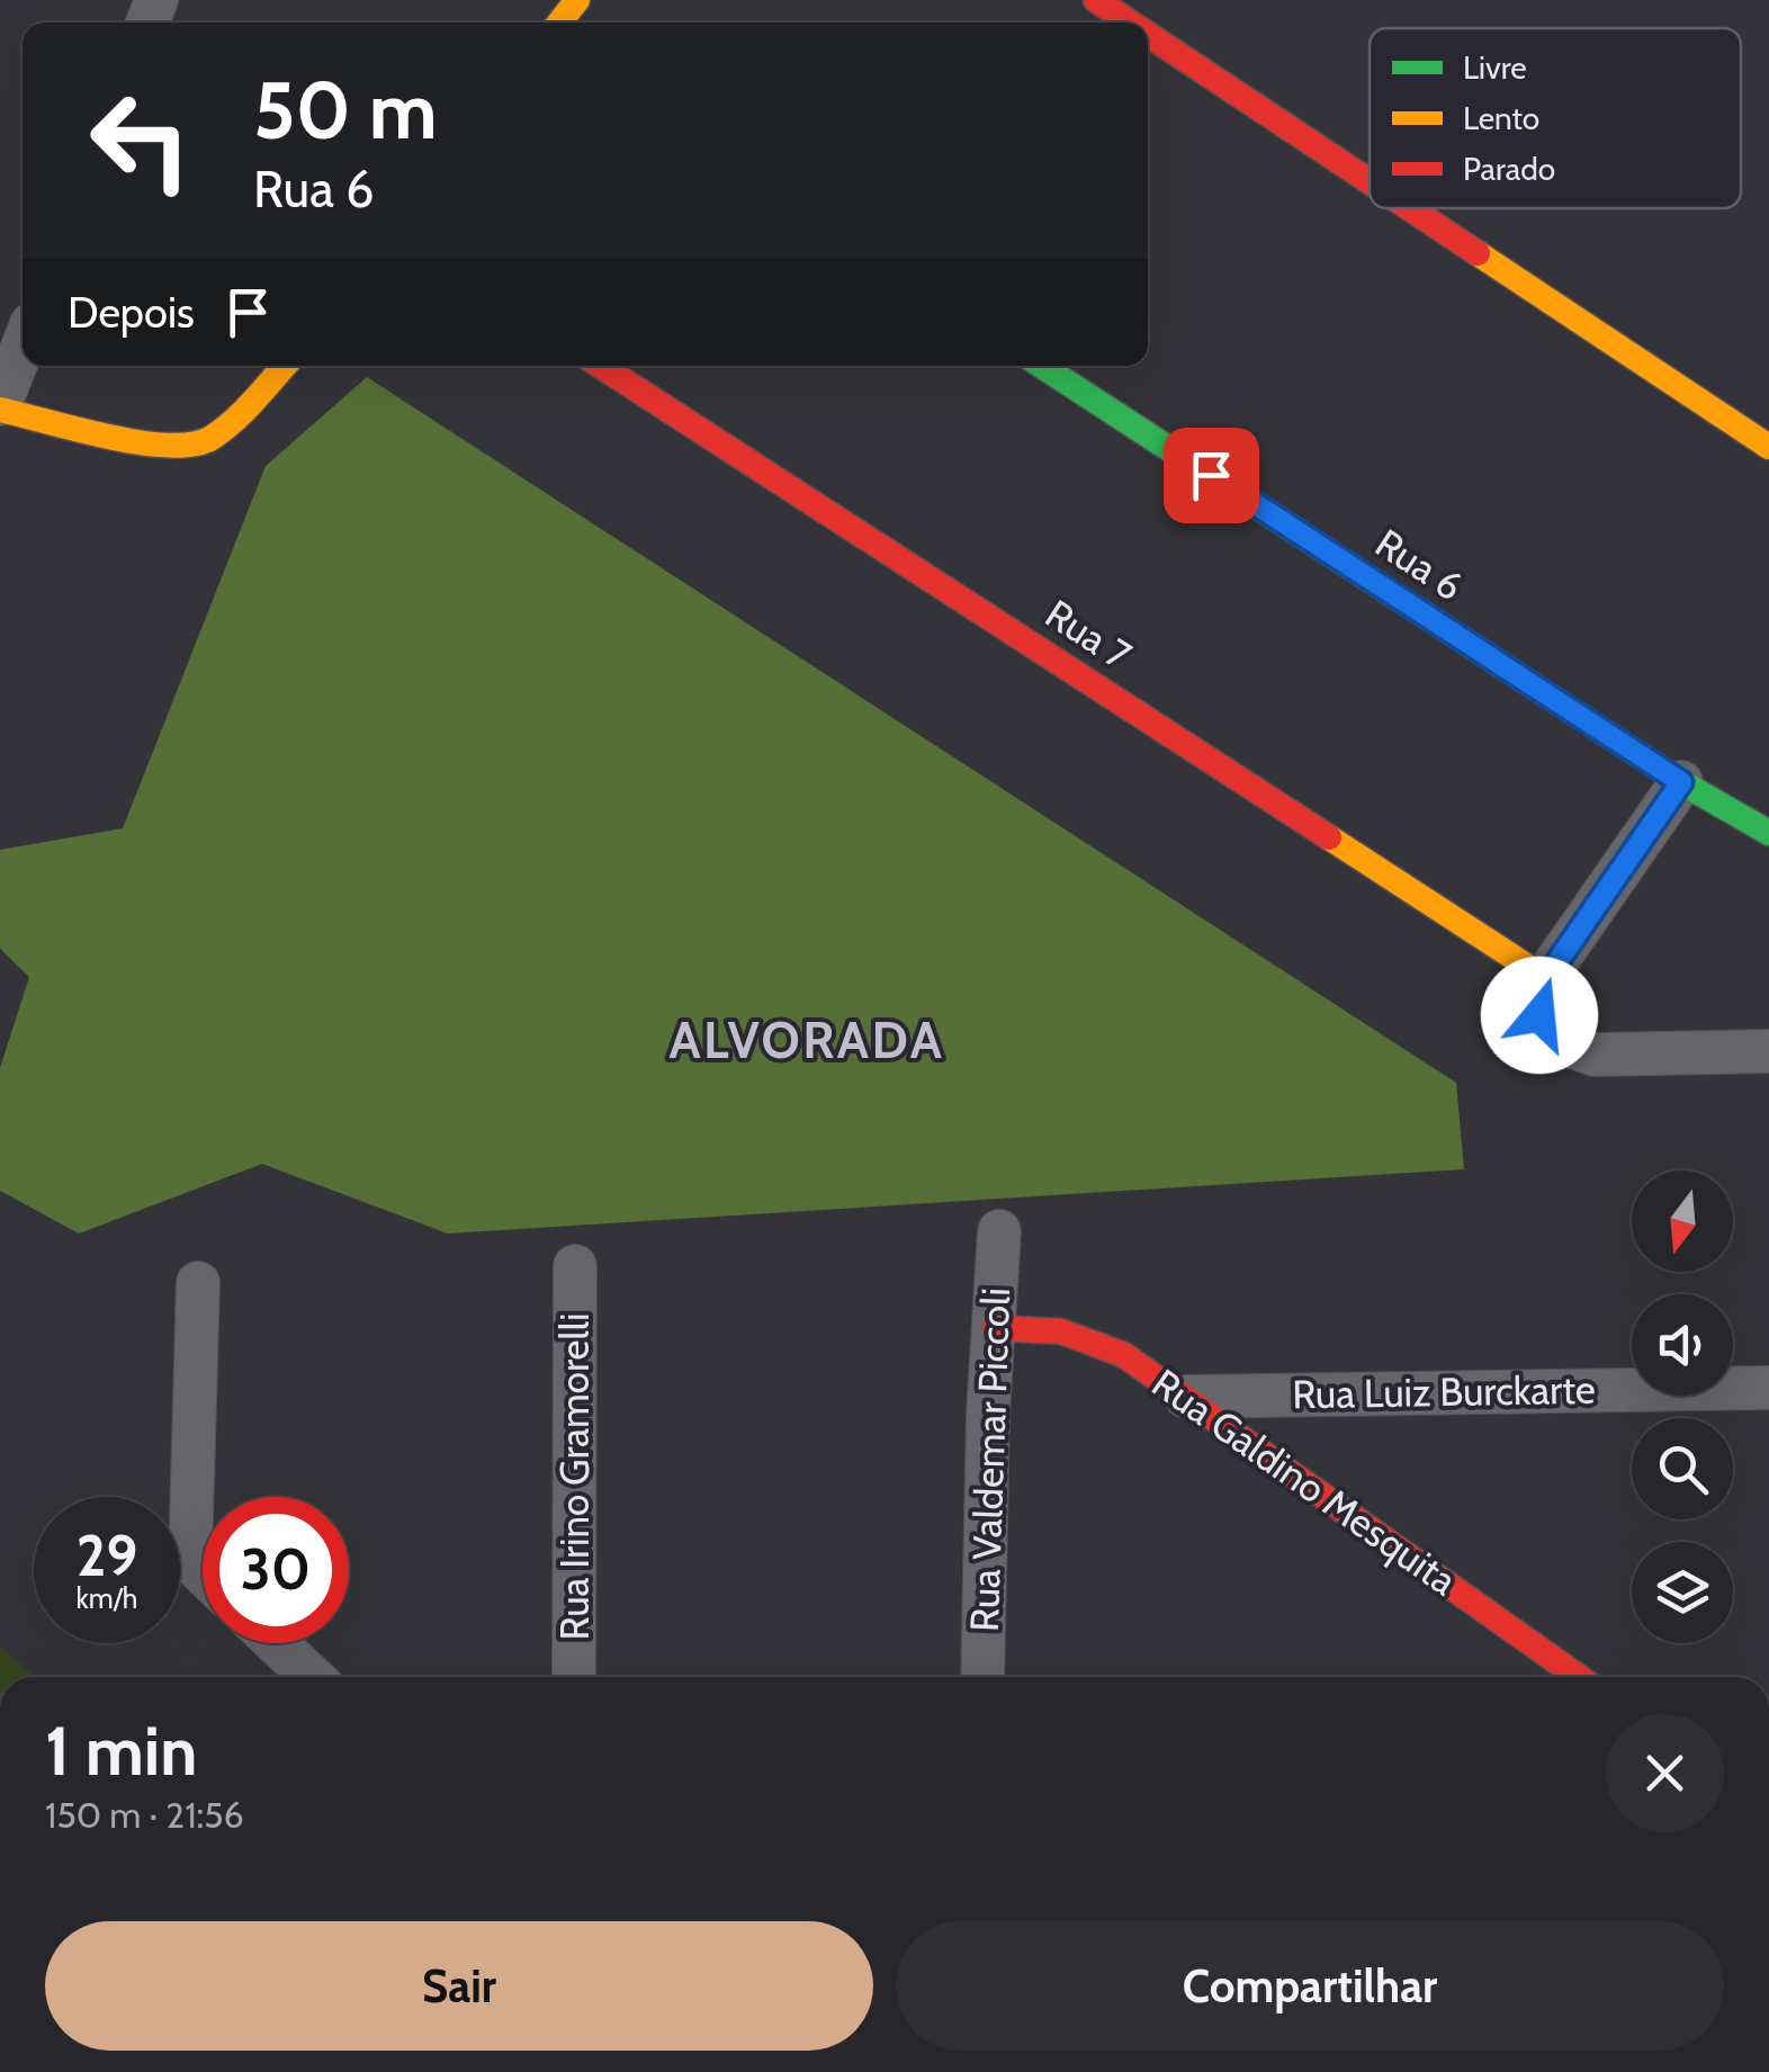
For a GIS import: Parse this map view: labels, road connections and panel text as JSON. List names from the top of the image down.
{
  "streets": {
    "street": [
      "Rua 6",
      "Rua 7",
      "Rua Luiz Burckarte",
      "Rua Valdemar Piccoli",
      "Rua Irino Gramorelli",
      "Rua Galdino Mesquita"
    ]
  },
  "crossings": [
    ["Rua Luiz Burckarte", "Rua Galdino Mesquita"],
    ["Rua Valdemar Piccoli", "Rua Galdino Mesquita"]
  ],
  "districts": ["ALVORADA"],
  "legend": ["Livre", "Lento", "Parado"],
  "north": "bottom",
  "page": {
    "turn": ["50 m", "Rua 6"],
    "then": "Depois",
    "speed": "29 km/h",
    "limit": "30",
    "heading": ["1 min", "150 m · 21:56"],
    "buttons": ["Sair", "Compartilhar"]
  }
}
